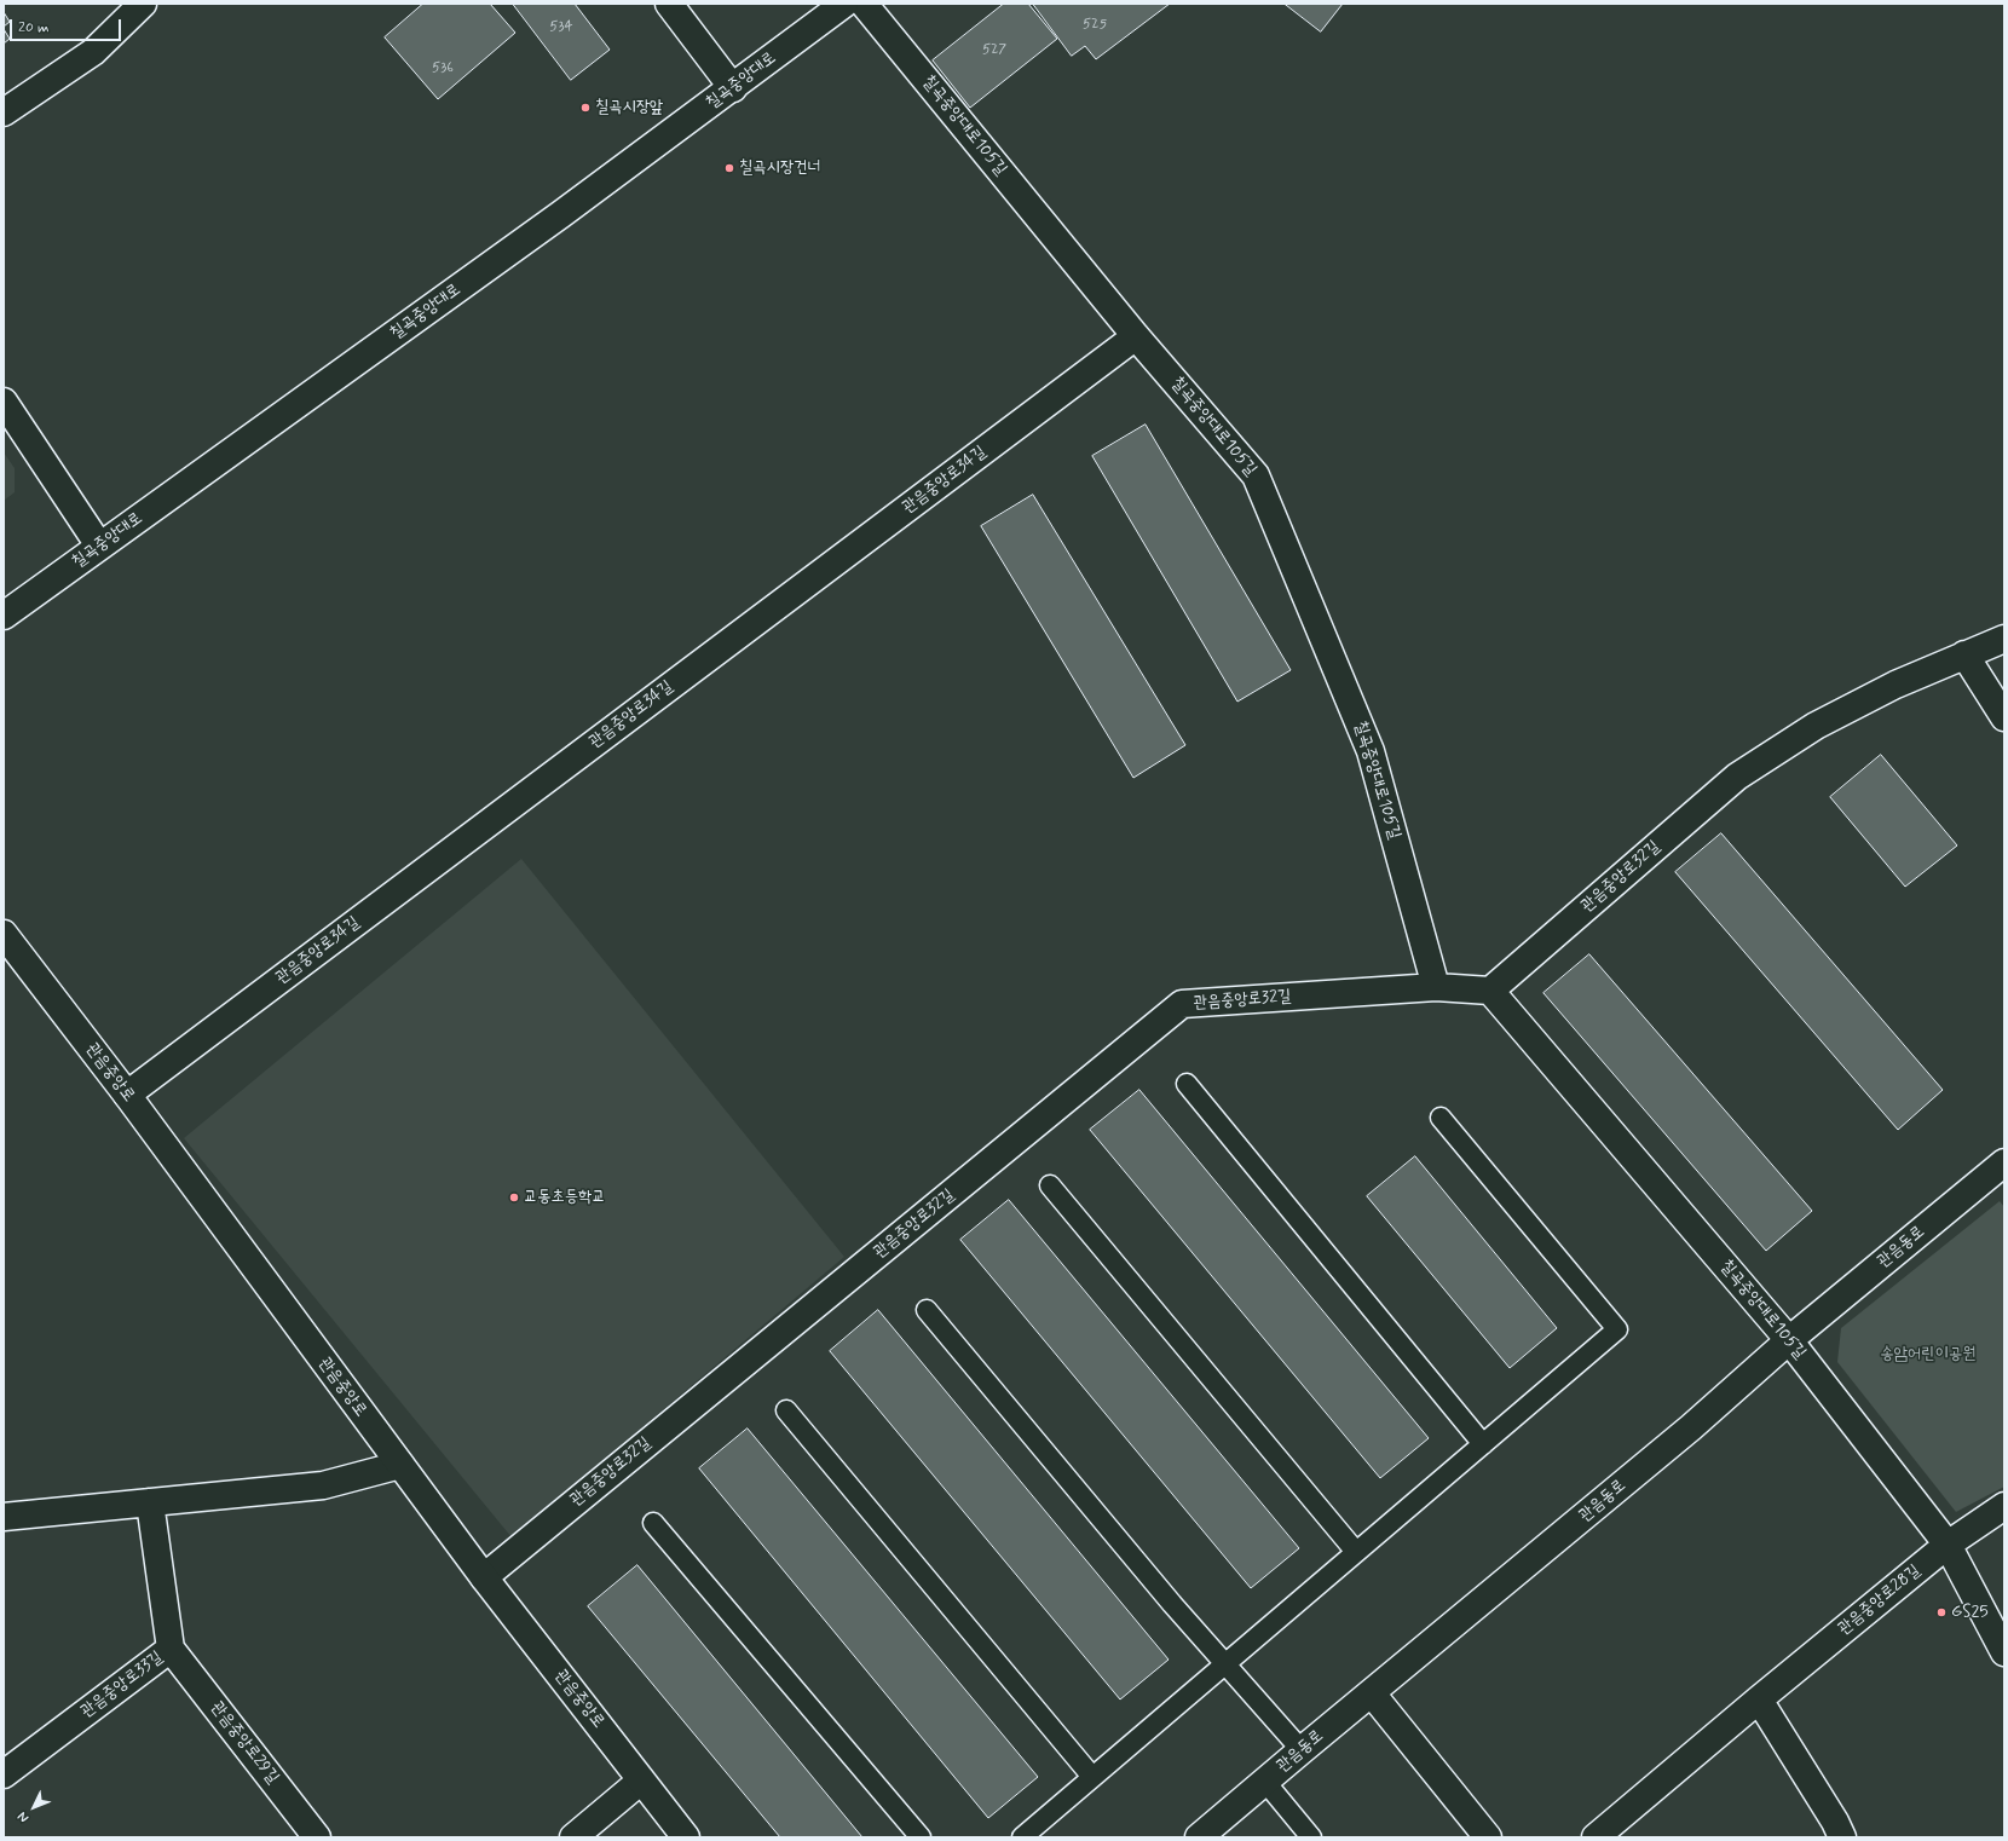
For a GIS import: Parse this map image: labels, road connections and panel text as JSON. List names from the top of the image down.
{
  "streets": {
    "street": [
      "칠곡중앙대로",
      "칠곡중앙대로105길",
      "관음중앙로34길",
      "관음중앙로32길",
      "관음중앙로",
      "관음동로",
      "관음중앙로28길",
      "관음중앙로33길",
      "관음중앙로29길"
    ]
  },
  "crossings": [
    ["칠곡중앙대로105길", "관음중앙로34길"],
    ["칠곡중앙대로105길", "관음중앙로32길"],
    ["칠곡중앙대로105길", "관음동로"],
    ["칠곡중앙대로105길", "관음중앙로28길"],
    ["관음중앙로34길", "관음중앙로"],
    ["관음중앙로32길", "관음중앙로"],
    ["관음중앙로33길", "관음중앙로29길"]
  ],
  "parks": ["송암어린이공원"],
  "places": [
    "칠곡시장앞",
    "칠곡시장건너",
    "교동초등학교",
    "GS25"
  ],
  "house_numbers": [
    "525",
    "534",
    "527",
    "536"
  ],
  "scale_bar": "20 m",
  "north": "bottom left"
}
